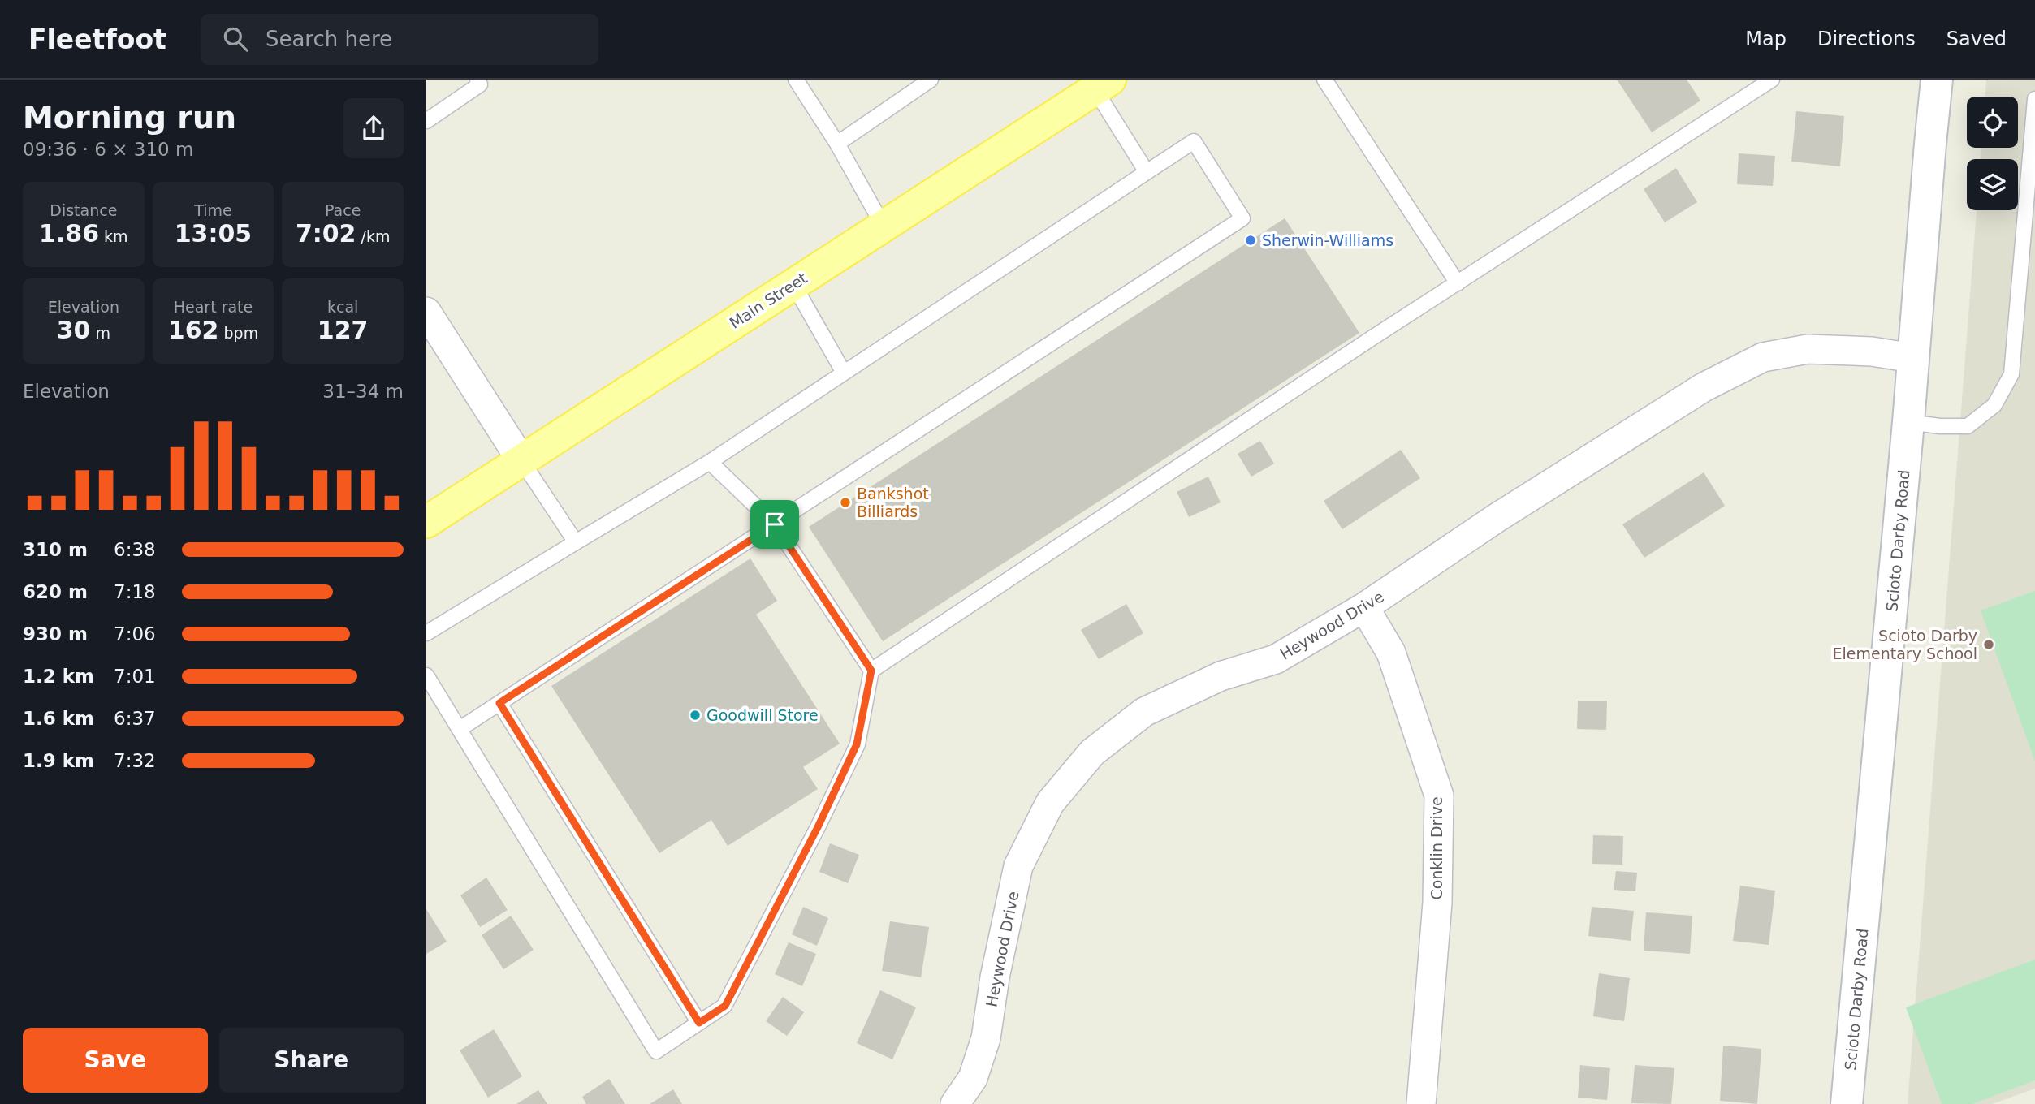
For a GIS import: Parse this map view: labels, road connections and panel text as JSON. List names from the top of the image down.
{
  "streets": {
    "main road": ["Main Street", "Scioto Darby Road"],
    "street": ["Heywood Drive", "Conklin Drive"]
  },
  "crossings": [
    ["Scioto Darby Road", "Heywood Drive"],
    ["Heywood Drive", "Conklin Drive"]
  ],
  "places": [
    "Sherwin-Williams",
    "Bankshot Billiards",
    "Scioto Darby Elementary School",
    "Goodwill Store"
  ],
  "page": {
    "header": "Fleetfoot",
    "search": "Search here",
    "nav": ["Map", "Directions", "Saved"],
    "heading": ["Morning run", "09:36 · 6 × 310 m"],
    "stats": [
      ["Distance", "1.86 km"],
      ["Time", "13:05"],
      ["Pace", "7:02 /km"],
      ["Elevation", "30 m"],
      ["Heart rate", "162 bpm"],
      ["kcal", "127"]
    ],
    "chart": ["Elevation", "31–34 m"],
    "list": [
      {
        "name": "310 m",
        "note": "6:38"
      },
      {
        "name": "620 m",
        "note": "7:18"
      },
      {
        "name": "930 m",
        "note": "7:06"
      },
      {
        "name": "1.2 km",
        "note": "7:01"
      },
      {
        "name": "1.6 km",
        "note": "6:37"
      },
      {
        "name": "1.9 km",
        "note": "7:32"
      }
    ],
    "buttons": ["Save", "Share"]
  }
}
